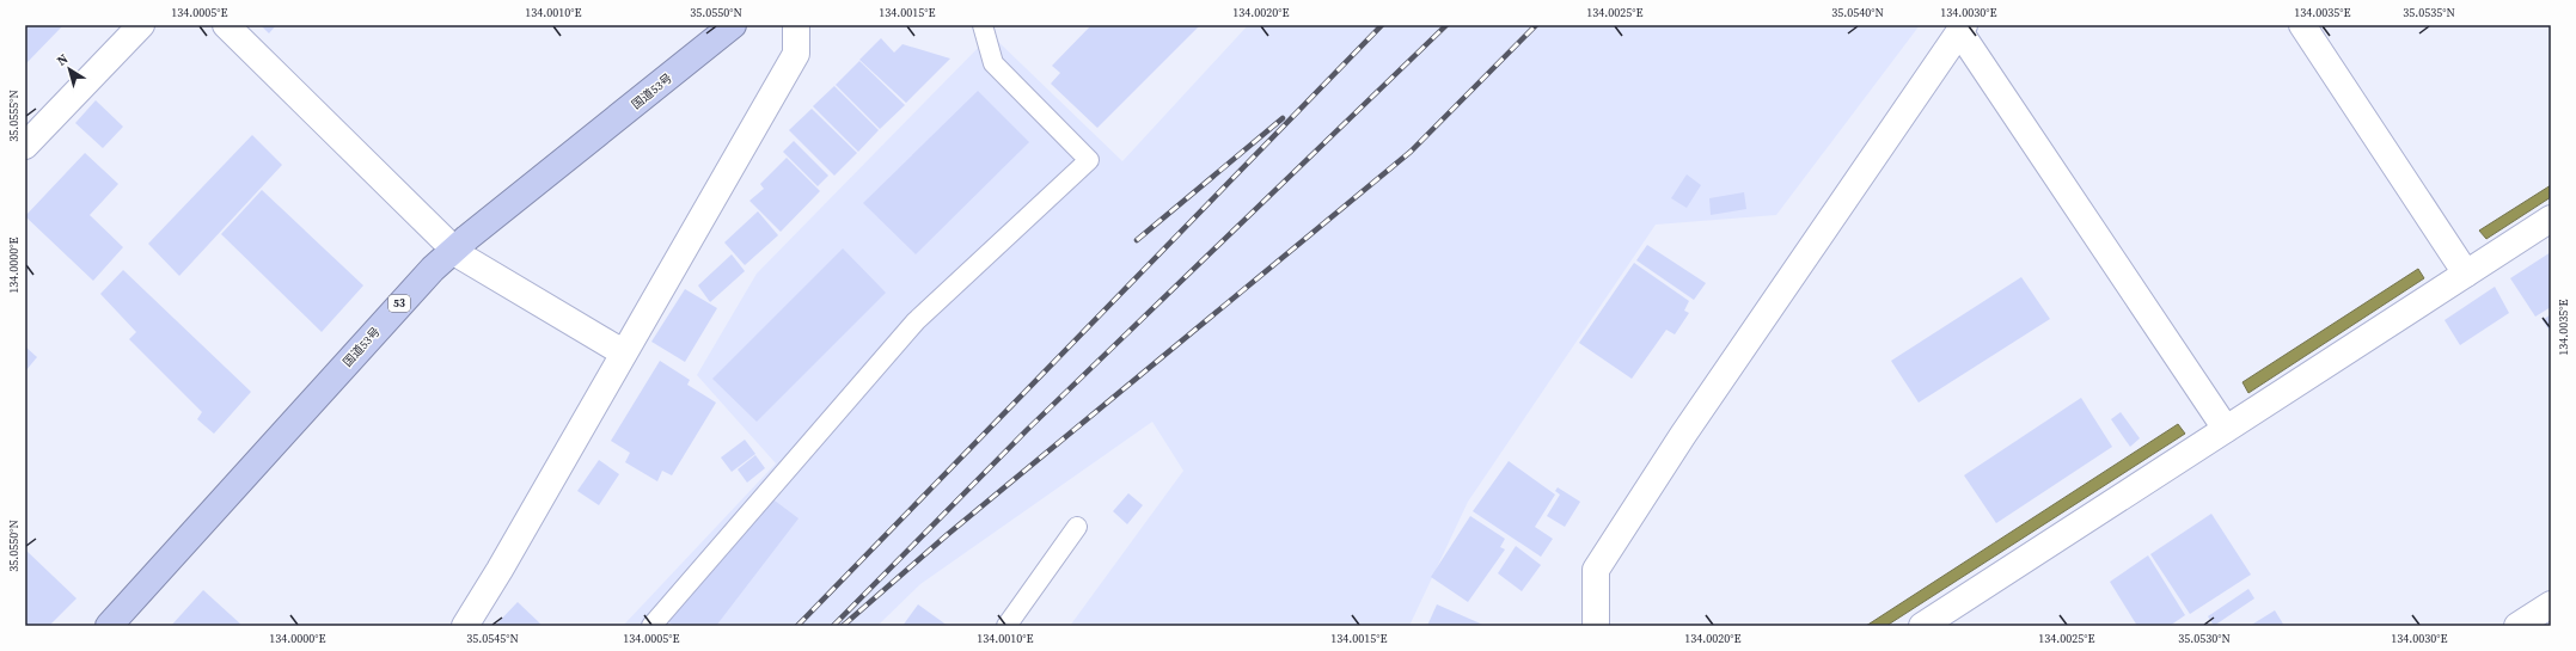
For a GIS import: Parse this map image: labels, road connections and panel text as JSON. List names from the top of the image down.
{
  "streets": {
    "highway": ["国道53号", "53"]
  },
  "north": "top left",
  "coordinates": [
    "134.0005°E",
    "134.0010°E",
    "35.0550°N",
    "134.0015°E",
    "134.0020°E",
    "134.0025°E",
    "35.0540°N",
    "134.0030°E",
    "134.0035°E",
    "35.0535°N",
    "35.0555°N",
    "134.0000°E",
    "35.0545°N",
    "35.0530°N"
  ]
}
